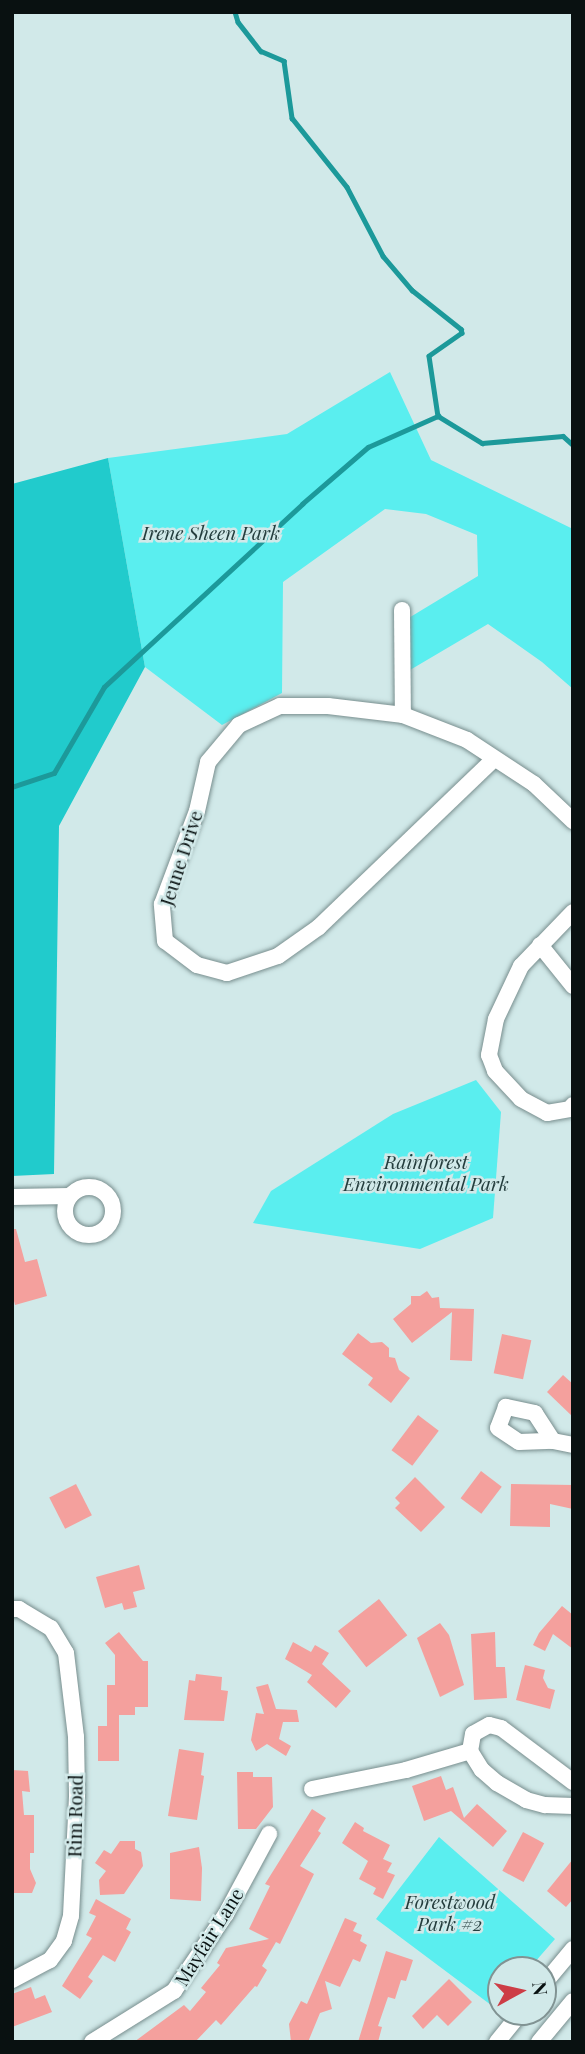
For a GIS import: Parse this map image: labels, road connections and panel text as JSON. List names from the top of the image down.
{
  "streets": {
    "street": ["Jeune Drive", "Rim Road", "Mayfair Lane"]
  },
  "parks": ["Irene Sheen Park", "Rainforest Environmental Park", "Forestwood Park #2"],
  "north": "right"
}
